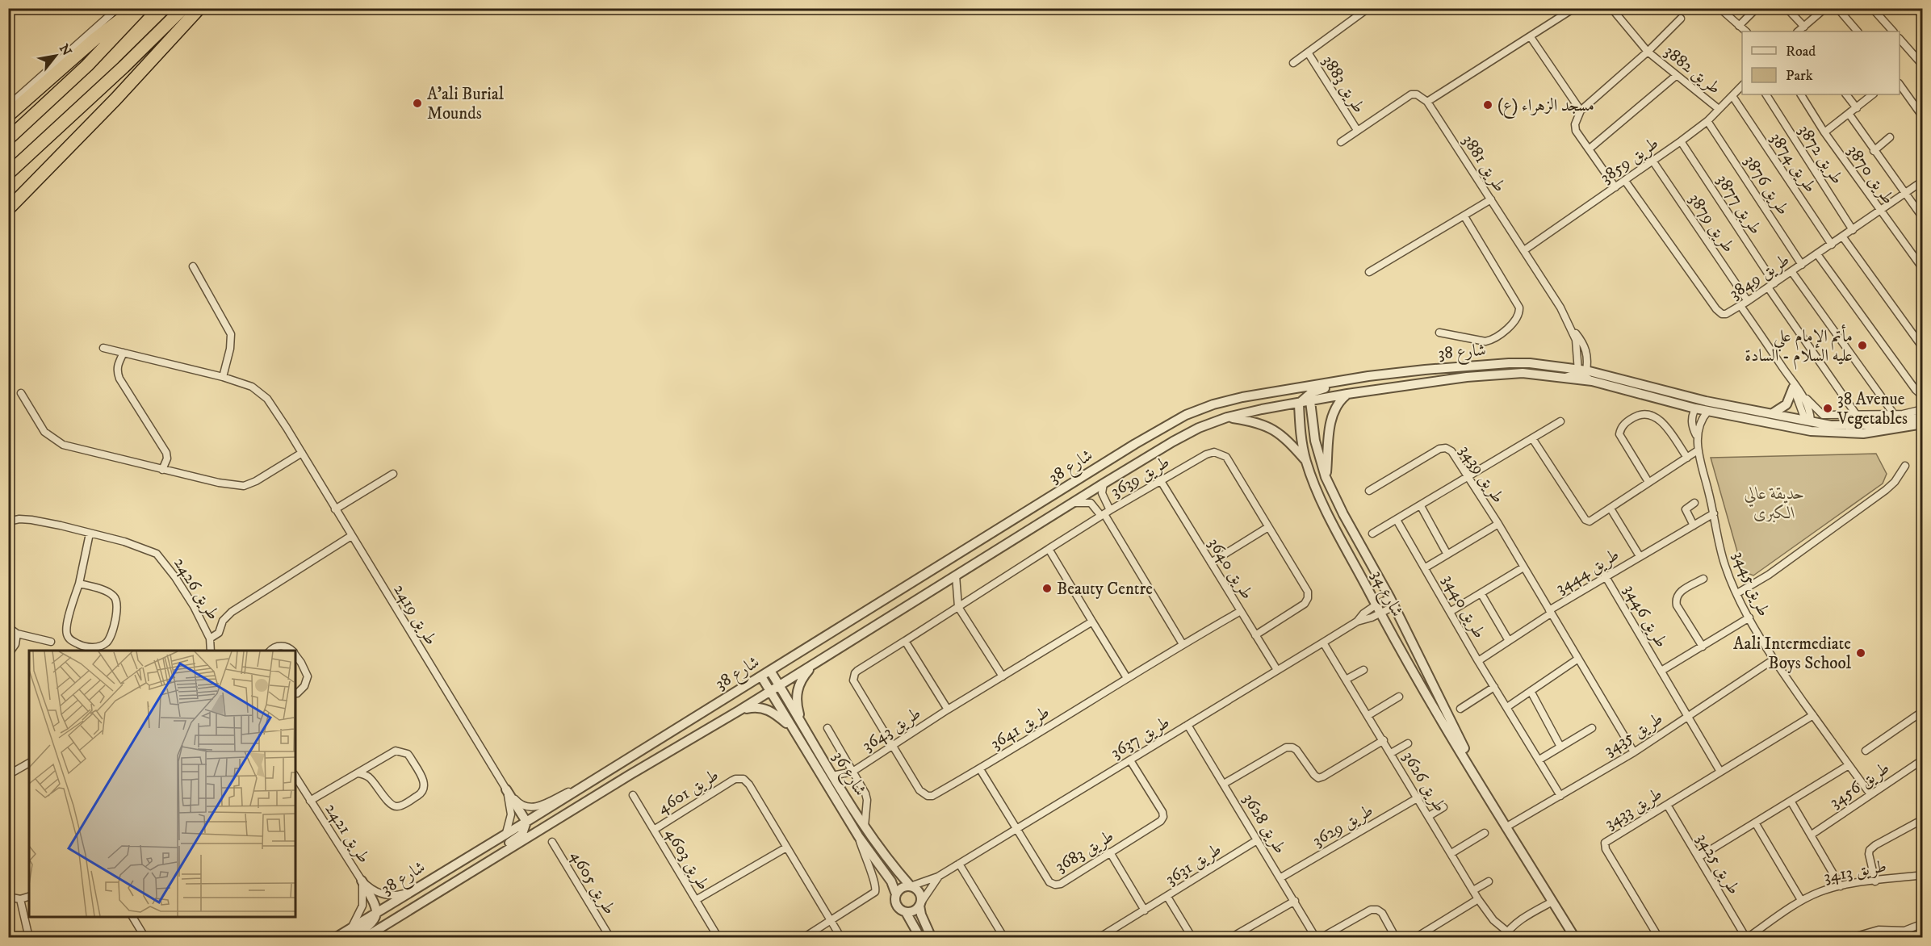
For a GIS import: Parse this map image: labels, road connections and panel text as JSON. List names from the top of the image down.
{
  "streets": {
    "street": [
      "طريق 3882",
      "طريق 3883",
      "طريق 3872",
      "طريق 3859",
      "طريق 3874",
      "طريق 3881",
      "طريق 3870",
      "طريق 3876",
      "طريق 3877",
      "طريق 3879",
      "طريق 3849",
      "شارع 38",
      "طريق 3439",
      "طريق 3639",
      "طريق 3640",
      "طريق 3444",
      "طريق 3445",
      "طريق 2426",
      "شارع 34",
      "طريق 3440",
      "طريق 2419",
      "طريق 3446",
      "طريق 3641",
      "طريق 3643",
      "طريق 3435",
      "طريق 3637",
      "شارع 36",
      "طريق 3626",
      "طريق 3456",
      "طريق 4601",
      "طريق 3433",
      "طريق 3628",
      "طريق 3629",
      "طريق 2421",
      "طريق 3683",
      "طريق 4603",
      "طريق 3631",
      "طريق 3425",
      "طريق 3413",
      "طريق 4605"
    ]
  },
  "crossings": [
    ["طريق 3882", "طريق 3859"],
    ["طريق 3872", "طريق 3849"],
    ["طريق 3859", "طريق 3874"],
    ["طريق 3859", "طريق 3881"],
    ["طريق 3859", "طريق 3876"],
    ["طريق 3859", "طريق 3877"],
    ["طريق 3859", "طريق 3879"],
    ["طريق 3859", "طريق 3849"],
    ["طريق 3874", "طريق 3849"],
    ["طريق 3881", "شارع 38"],
    ["طريق 3870", "طريق 3849"],
    ["طريق 3876", "طريق 3849"],
    ["طريق 3877", "طريق 3849"],
    ["طريق 3879", "طريق 3849"],
    ["شارع 38", "طريق 3445"],
    ["شارع 38", "شارع 34"],
    ["شارع 38", "طريق 2419"],
    ["شارع 38", "شارع 36"],
    ["شارع 38", "طريق 2421"],
    ["طريق 3439", "طريق 3444"],
    ["طريق 3439", "طريق 3435"],
    ["طريق 3639", "طريق 3640"],
    ["طريق 3639", "طريق 3641"],
    ["طريق 3640", "طريق 3641"],
    ["طريق 3640", "طريق 3637"],
    ["طريق 3444", "طريق 3445"],
    ["طريق 3444", "طريق 3440"],
    ["طريق 3444", "طريق 3446"],
    ["طريق 3445", "طريق 3446"],
    ["طريق 3445", "طريق 3435"],
    ["طريق 3445", "طريق 3456"],
    ["طريق 3445", "طريق 3433"],
    ["شارع 34", "طريق 3435"],
    ["شارع 34", "طريق 3637"],
    ["طريق 3440", "طريق 3435"],
    ["طريق 3446", "طريق 3435"],
    ["طريق 3641", "طريق 3643"],
    ["طريق 3641", "طريق 3683"],
    ["طريق 3643", "شارع 36"],
    ["طريق 3637", "شارع 36"],
    ["طريق 3637", "طريق 3626"],
    ["طريق 3637", "طريق 3628"],
    ["طريق 3637", "طريق 3683"],
    ["طريق 3626", "طريق 3629"],
    ["طريق 4601", "طريق 4603"],
    ["طريق 3433", "طريق 3425"],
    ["طريق 3628", "طريق 3629"],
    ["طريق 3628", "طريق 3631"],
    ["طريق 3425", "طريق 3413"]
  ],
  "parks": ["حديقة عالي الكبرى"],
  "places": [
    "A'ali Burial Mounds",
    "مسجد الزهراء (ع)",
    "مأتم الإمام علي عليه السلام - السادة",
    "38 Avenue Vegetables",
    "Beauty Centre",
    "Aali Intermediate Boys School"
  ],
  "legend": ["Road", "Park"],
  "north": "top right"
}
